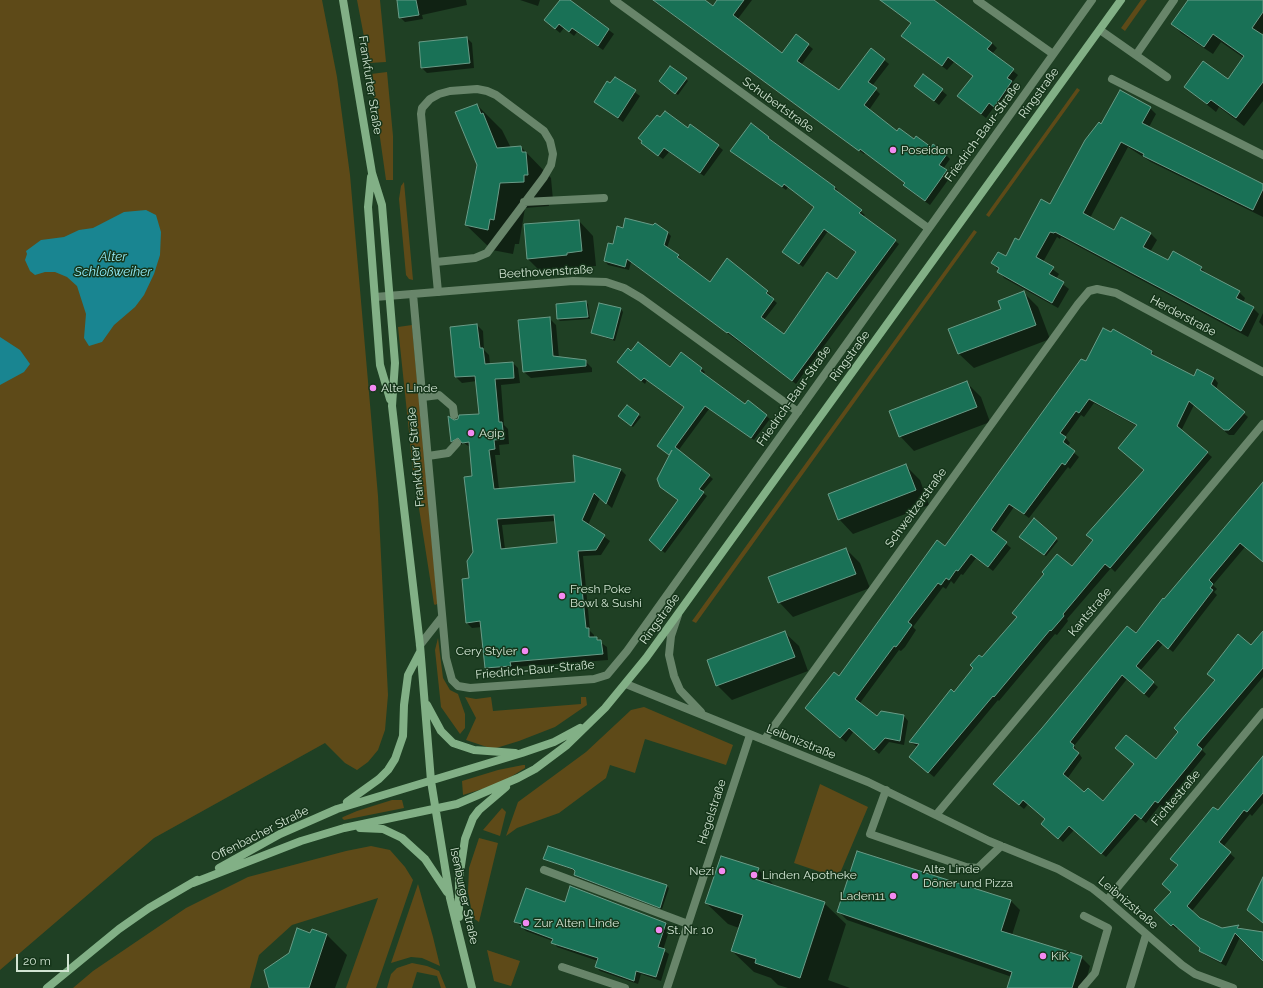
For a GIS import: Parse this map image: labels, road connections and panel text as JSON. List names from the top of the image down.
{
  "streets": {
    "main road": [
      "Frankfurter Straße",
      "Ringstraße",
      "Offenbacher Straße",
      "Isenburger Straße"
    ],
    "street": [
      "Schubertstraße",
      "Friedrich-Baur-Straße",
      "Beethovenstraße",
      "Herderstraße",
      "Schweitzerstraße",
      "Kantstraße",
      "Leibnizstraße",
      "Fichtestraße",
      "Hegelstraße"
    ]
  },
  "crossings": [
    ["Frankfurter Straße", "Ringstraße"],
    ["Frankfurter Straße", "Friedrich-Baur-Straße"],
    ["Frankfurter Straße", "Beethovenstraße"],
    ["Frankfurter Straße", "Offenbacher Straße"],
    ["Frankfurter Straße", "Isenburger Straße"],
    ["Ringstraße", "Leibnizstraße"],
    ["Ringstraße", "Offenbacher Straße"],
    ["Ringstraße", "Isenburger Straße"],
    ["Schubertstraße", "Friedrich-Baur-Straße"],
    ["Friedrich-Baur-Straße", "Beethovenstraße"],
    ["Herderstraße", "Schweitzerstraße"],
    ["Schweitzerstraße", "Leibnizstraße"],
    ["Kantstraße", "Leibnizstraße"],
    ["Leibnizstraße", "Fichtestraße"],
    ["Leibnizstraße", "Hegelstraße"],
    ["Offenbacher Straße", "Isenburger Straße"]
  ],
  "water": ["Alter Schloßweiher"],
  "places": [
    "Poseidon",
    "Alte Linde",
    "Agip",
    "Fresh Poke Bowl & Sushi",
    "Cery Styler",
    "Nezi",
    "Linden Apotheke",
    "Alte Linde Döner und Pizza",
    "Laden11",
    "Zur Alten Linde",
    "St. Nr. 10",
    "KiK"
  ],
  "scale_bar": "20 m"
}
